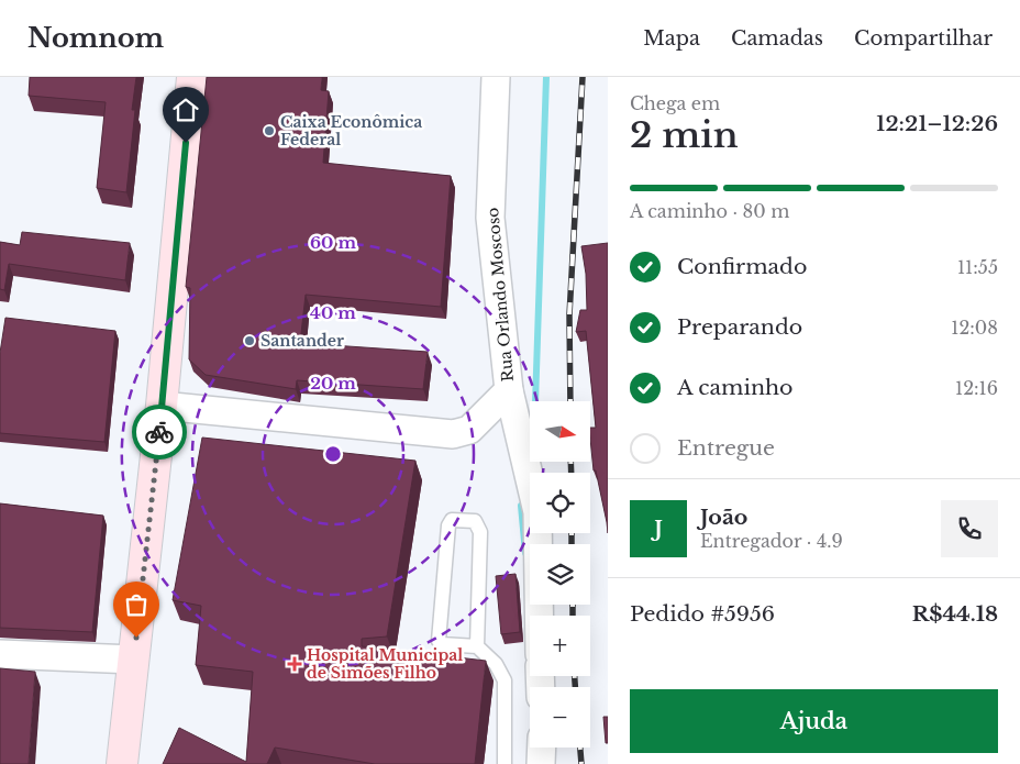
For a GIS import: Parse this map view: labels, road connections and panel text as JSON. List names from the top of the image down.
{
  "streets": {
    "street": ["Rua Orlando Moscoso"]
  },
  "places": {
    "other": ["Caixa Econômica Federal", "Santander"],
    "health": ["Hospital Municipal de Simões Filho"]
  },
  "north": "right",
  "page": {
    "header": "Nomnom",
    "nav": ["Mapa", "Camadas", "Compartilhar"],
    "heading": ["2 min", "Chega em", "12:21–12:26"],
    "panel": [
      "João",
      "Entregador · 4.9",
      "Pedido #5956",
      "R$44.18"
    ],
    "bar": "A caminho · 80 m",
    "list": [
      ["Confirmado", "11:55"],
      ["Preparando", "12:08"],
      ["A caminho", "12:16"],
      "Entregue"
    ],
    "map_buttons": ["+", "−"],
    "round": "J",
    "buttons": "Ajuda"
  },
  "rings": ["60 m", "40 m", "20 m"]
}
